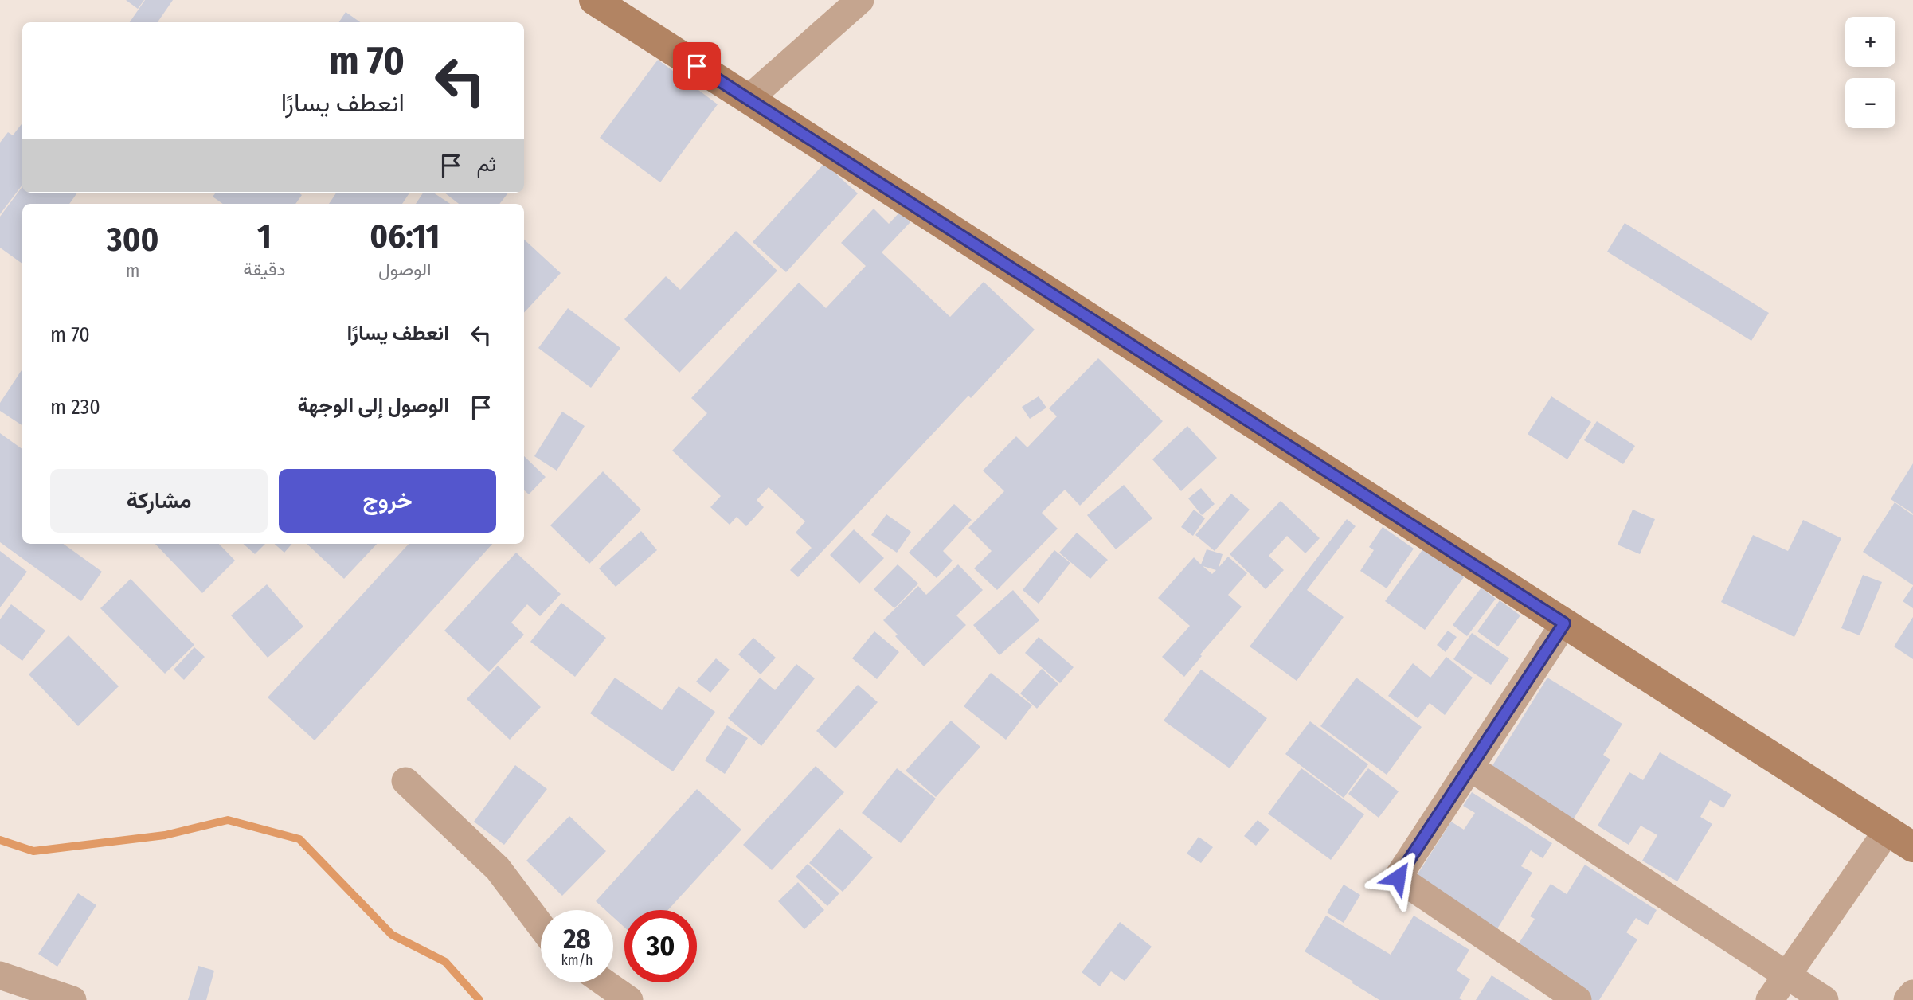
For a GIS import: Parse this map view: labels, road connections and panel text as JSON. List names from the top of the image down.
{
  "page": {
    "map_buttons": ["+", "−"],
    "turn": ["70 m", "انعطف يسارًا"],
    "then": "ثم",
    "eta": [
      "06:11",
      "الوصول",
      "1",
      "دقيقة",
      "300",
      "m"
    ],
    "list": [
      {
        "name": "انعطف يسارًا",
        "value": "70 m"
      },
      {
        "name": "الوصول إلى الوجهة",
        "value": "230 m"
      }
    ],
    "buttons": ["خروج", "مشاركة"],
    "speed": "28 km/h",
    "limit": "30"
  }
}
